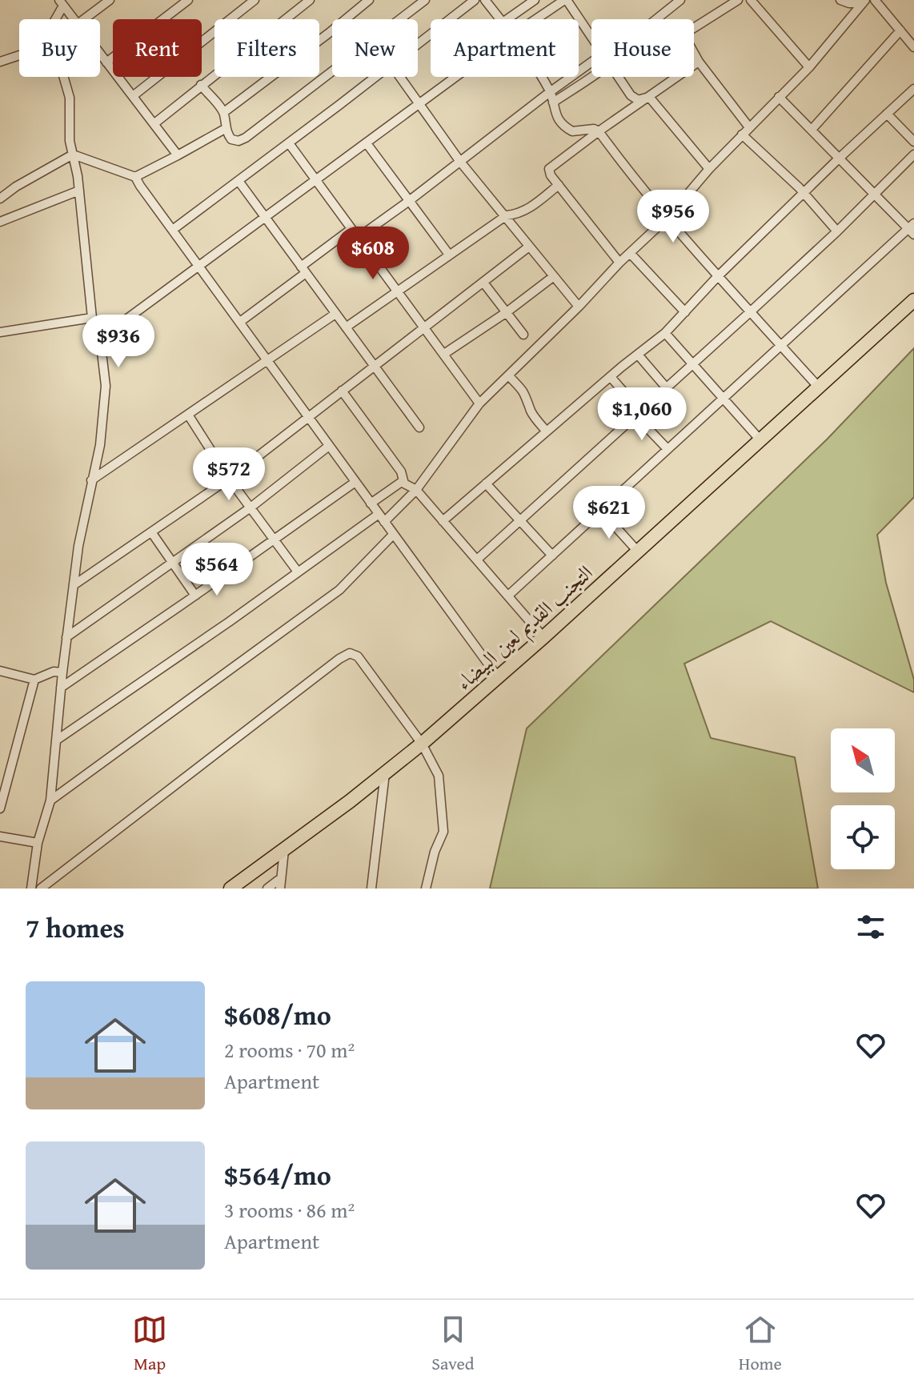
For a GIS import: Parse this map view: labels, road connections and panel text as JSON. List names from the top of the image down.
{
  "streets": {
    "main road": ["التجنب القديم لعين البيضاء"]
  },
  "north": "top left",
  "page": {
    "chip": [
      "Buy",
      "Rent",
      "Filters",
      "New",
      "Apartment",
      "House"
    ],
    "price": [
      "$956",
      "$608",
      "$936",
      "$1,060",
      "$572",
      "$621",
      "$564"
    ],
    "heading": "7 homes",
    "list": [
      {
        "name": "$608/mo",
        "note": "2 rooms · 70 m² · Apartment"
      },
      {
        "name": "$564/mo",
        "note": "3 rooms · 86 m² · Apartment"
      }
    ],
    "tabs": ["Map", "Saved", "Home"]
  }
}
